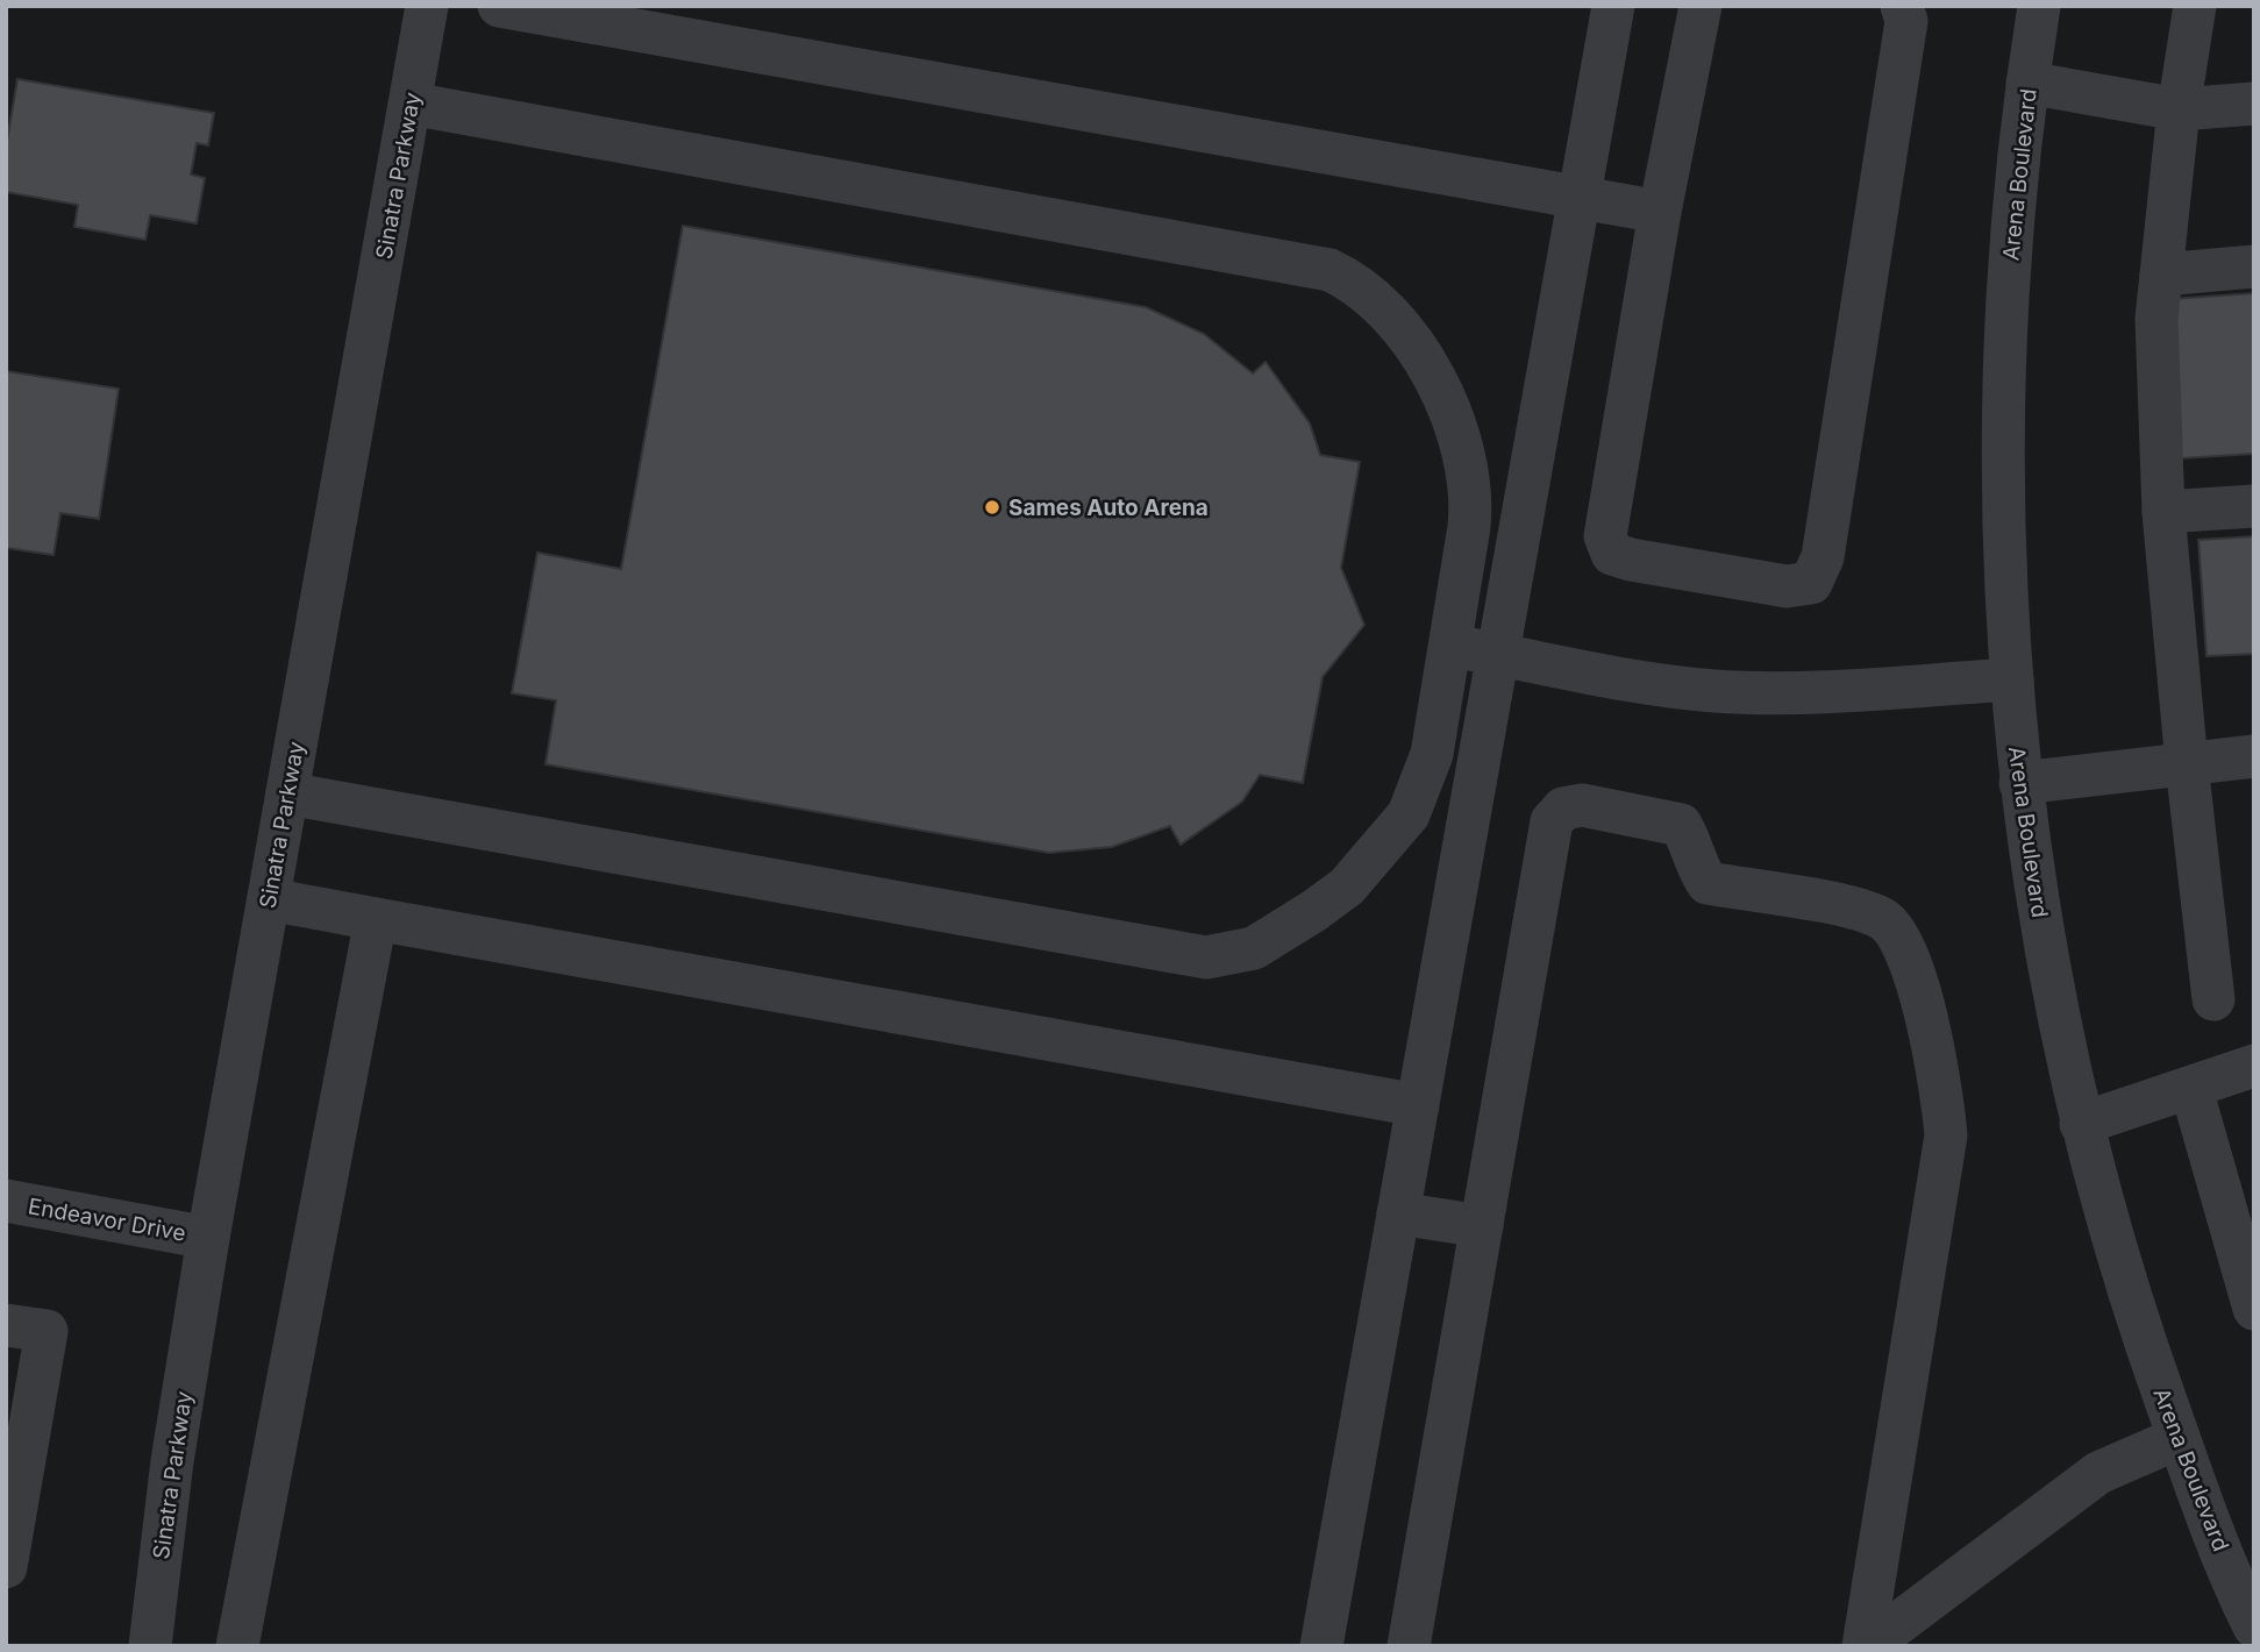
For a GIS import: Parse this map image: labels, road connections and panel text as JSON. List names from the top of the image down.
{
  "streets": {
    "street": ["Arena Boulevard", "Sinatra Parkway", "Endeavor Drive"]
  },
  "crossings": [
    ["Sinatra Parkway", "Endeavor Drive"]
  ],
  "places": ["Sames Auto Arena"]
}
